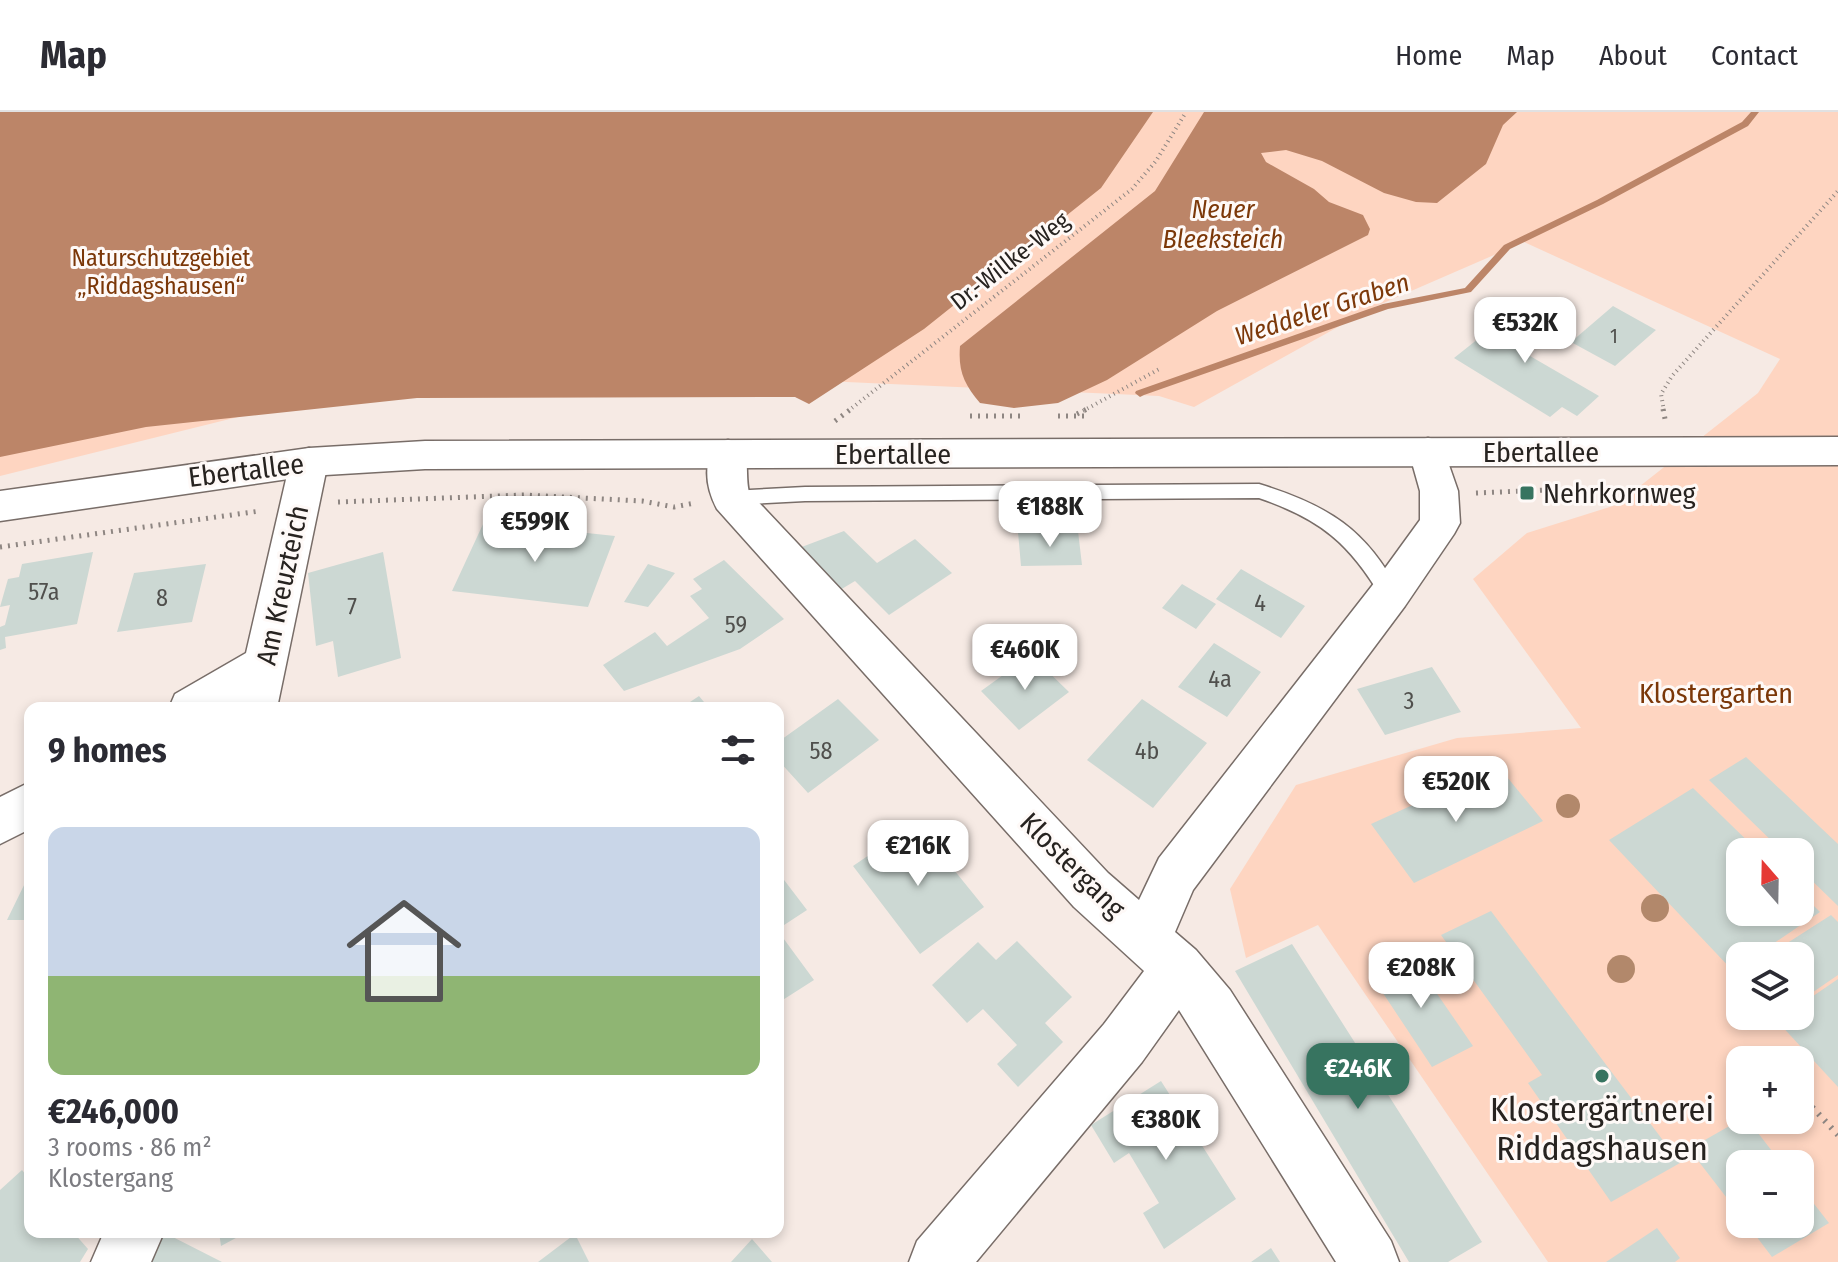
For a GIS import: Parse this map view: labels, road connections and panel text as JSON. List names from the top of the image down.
{
  "streets": {
    "street": ["Ebertallee", "Am Kreuzteich", "Klostergang"],
    "path": ["Dr.-Willke-Weg"]
  },
  "crossings": [
    ["Ebertallee", "Am Kreuzteich"]
  ],
  "water": ["Neuer Bleeksteich", "Weddeler Graben"],
  "parks": ["Naturschutzgebiet „Riddagshausen“", "Klostergarten"],
  "places": {
    "transit": ["Nehrkornweg"],
    "other": ["Klostergärtnerei Riddagshausen"]
  },
  "house_numbers": [
    "1",
    "57a",
    "8",
    "4",
    "7",
    "59",
    "4a",
    "3",
    "58",
    "4b"
  ],
  "north": "top",
  "page": {
    "header": "Map",
    "nav": [
      "Home",
      "Map",
      "About",
      "Contact"
    ],
    "price": [
      "€532K",
      "€188K",
      "€599K",
      "€460K",
      "€520K",
      "€216K",
      "€208K",
      "€246K",
      "€380K"
    ],
    "heading": "9 homes",
    "list": [
      {
        "name": "€246,000",
        "note": "3 rooms · 86 m² · Klostergang"
      }
    ],
    "map_buttons": ["+", "−"]
  }
}
